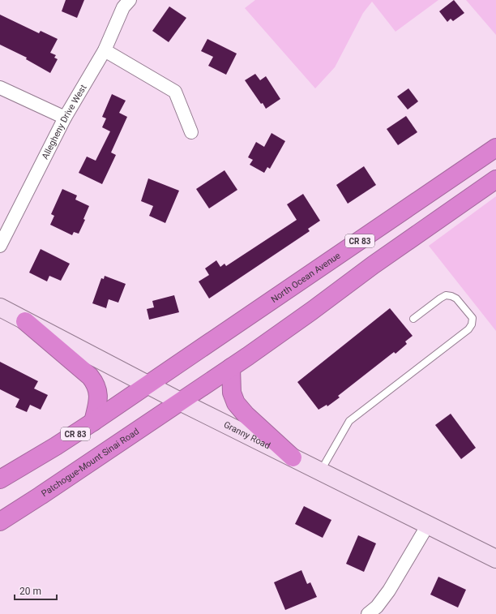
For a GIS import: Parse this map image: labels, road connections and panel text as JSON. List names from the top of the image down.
{
  "streets": {
    "highway": ["CR 83", "North Ocean Avenue", "Patchogue-Mount Sinai Road"],
    "street": ["Allegheny Drive West", "Granny Road"]
  },
  "crossings": [
    ["CR 83", "North Ocean Avenue"],
    ["CR 83", "Granny Road"],
    ["North Ocean Avenue", "Granny Road"],
    ["Granny Road", "Patchogue-Mount Sinai Road"]
  ],
  "scale_bar": "20 m"
}
